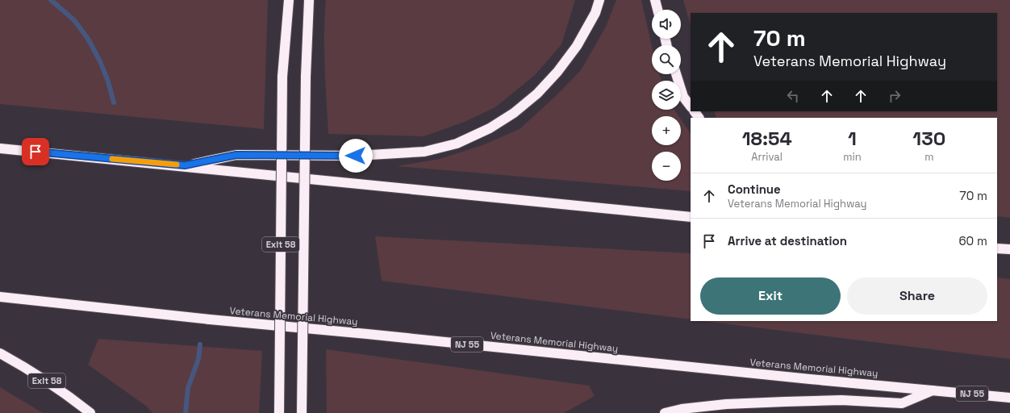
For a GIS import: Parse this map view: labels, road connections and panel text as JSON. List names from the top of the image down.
{
  "streets": {
    "highway": ["Exit 58", "Veterans Memorial Highway", "NJ 55"]
  },
  "page": {
    "map_buttons": ["+", "−"],
    "turn": ["70 m", "Veterans Memorial Highway"],
    "eta": [
      "18:54",
      "Arrival",
      "1",
      "min",
      "130",
      "m"
    ],
    "list": [
      {
        "name": "Continue",
        "note": "Veterans Memorial Highway",
        "value": "70 m"
      },
      {
        "name": "Arrive at destination",
        "value": "60 m"
      }
    ],
    "buttons": ["Exit", "Share"]
  }
}
